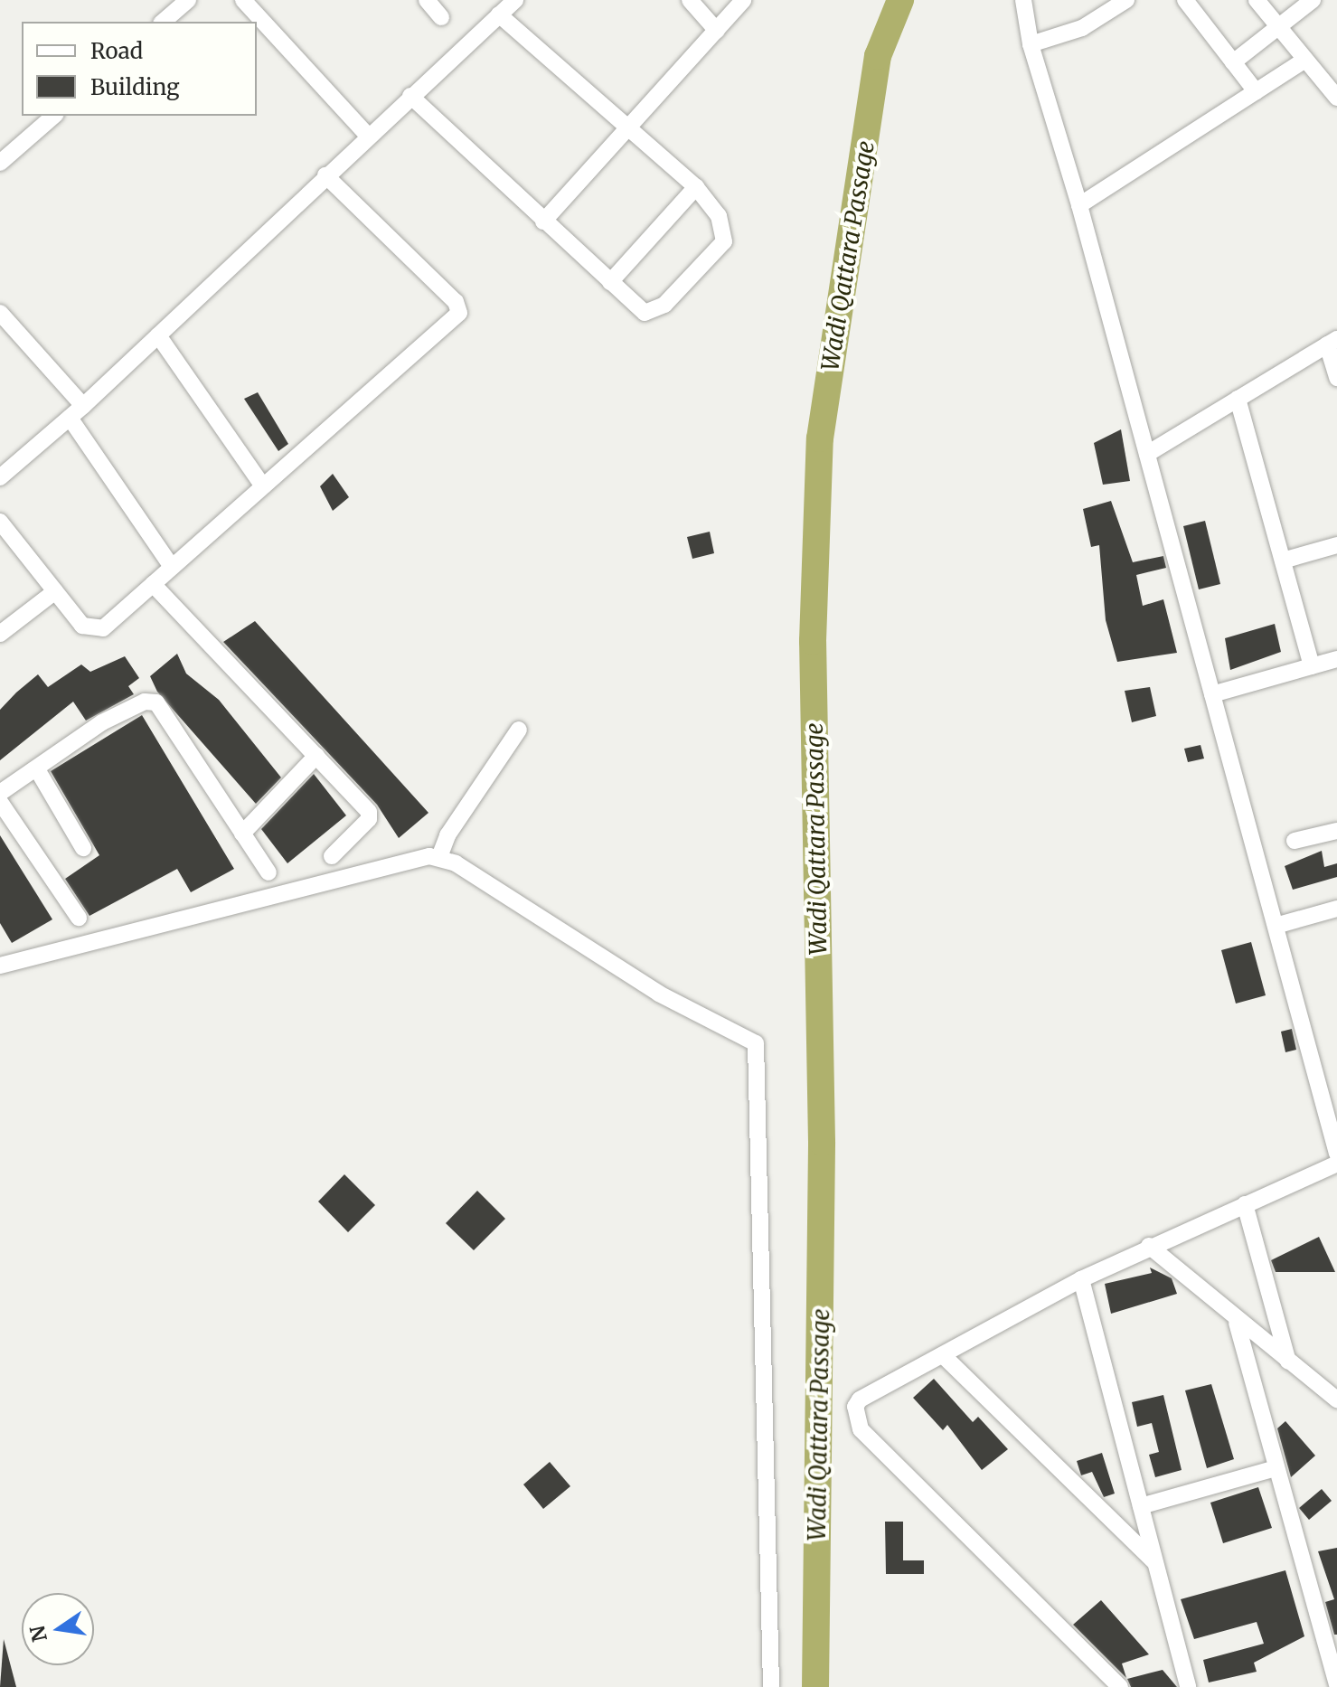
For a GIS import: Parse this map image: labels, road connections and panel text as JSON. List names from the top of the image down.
{
  "water": ["Wadi Qattara Passage"],
  "legend": ["Road", "Building"],
  "north": "left"
}
